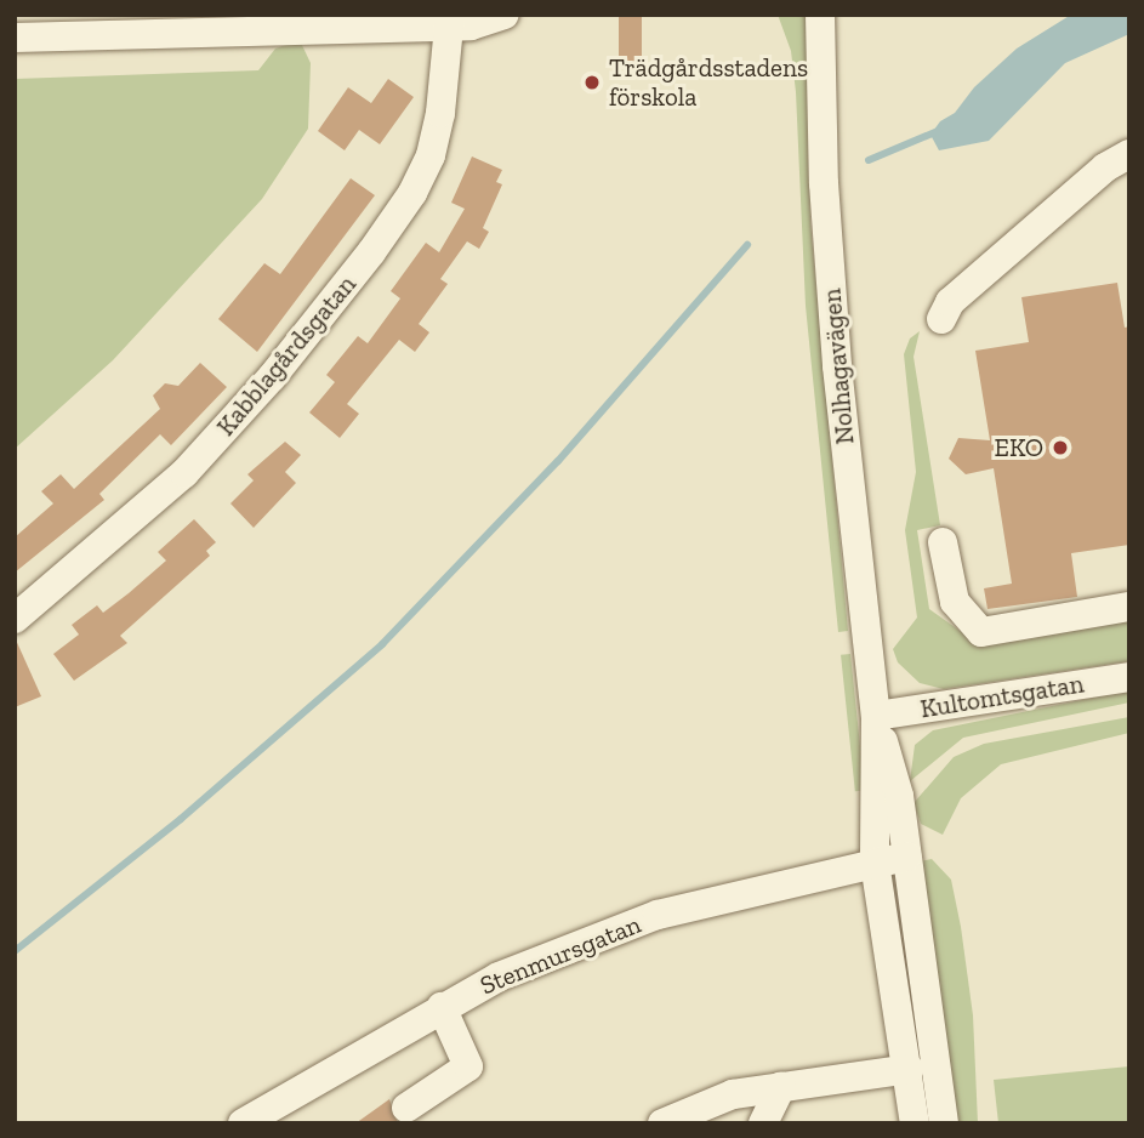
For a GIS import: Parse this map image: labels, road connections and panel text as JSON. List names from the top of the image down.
{
  "streets": {
    "street": [
      "Kabblagårdsgatan",
      "Nolhagavägen",
      "Kultomtsgatan",
      "Stenmursgatan"
    ]
  },
  "crossings": [
    ["Nolhagavägen", "Kultomtsgatan"],
    ["Nolhagavägen", "Stenmursgatan"]
  ],
  "places": ["Trädgårdsstadens förskola", "EKO"]
}
